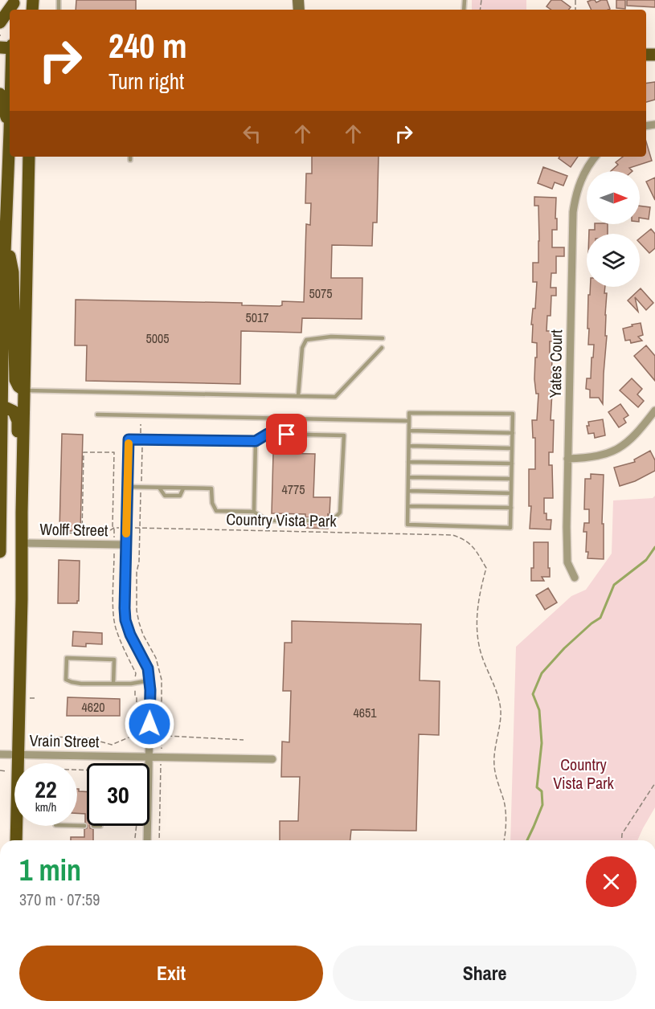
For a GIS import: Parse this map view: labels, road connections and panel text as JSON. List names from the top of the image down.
{
  "streets": {
    "street": ["Yates Court", "Wolff Street", "Vrain Street"],
    "path": ["Country Vista Park"]
  },
  "parks": ["Country Vista Park"],
  "house_numbers": [
    "5075",
    "5017",
    "5005",
    "4775",
    "4620",
    "4651"
  ],
  "north": "right",
  "page": {
    "turn": ["240 m", "Turn right"],
    "speed": "22 km/h",
    "limit": "30",
    "heading": ["1 min", "370 m · 07:59"],
    "buttons": ["Exit", "Share"]
  }
}
